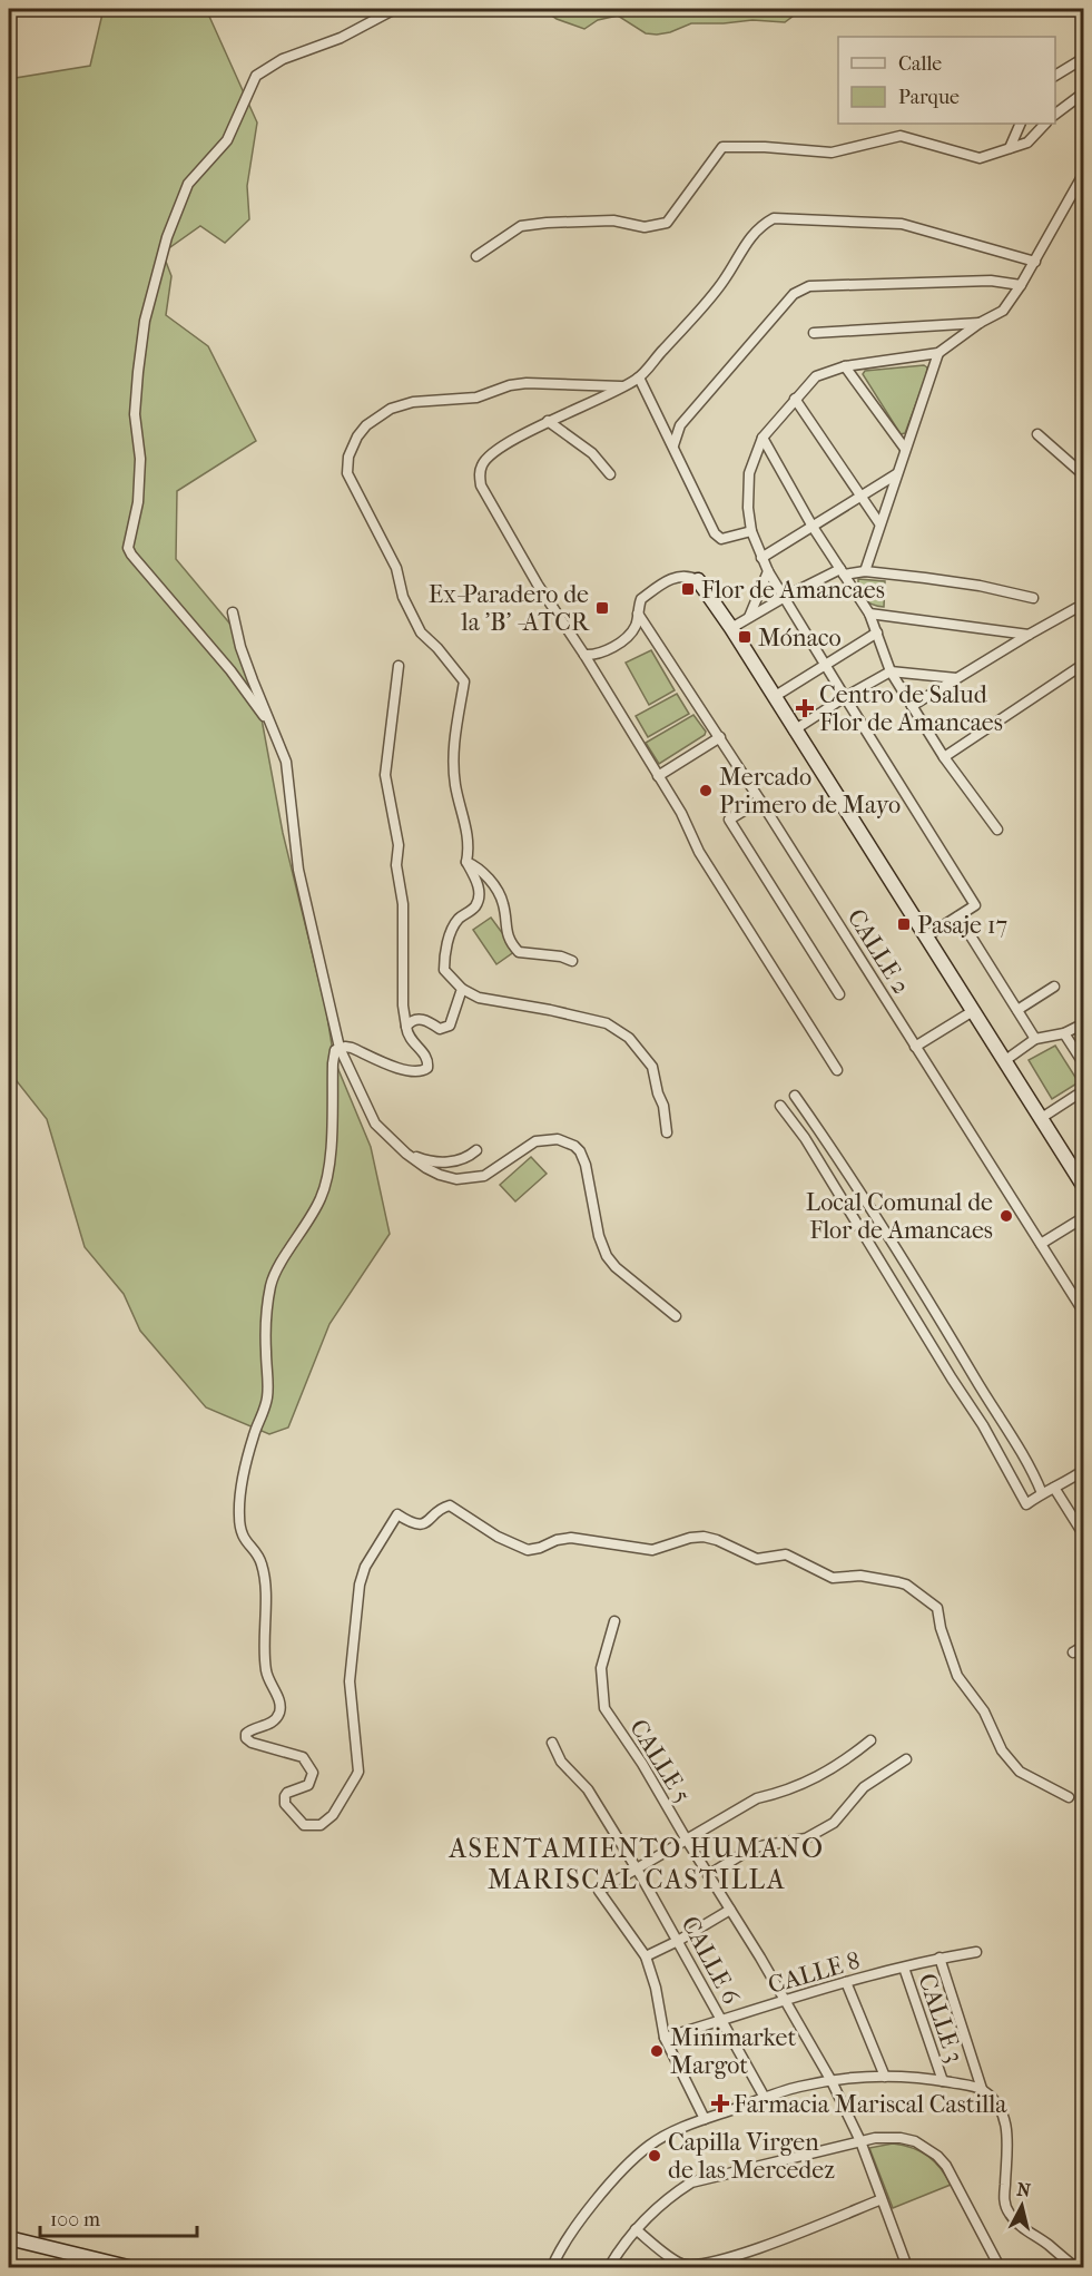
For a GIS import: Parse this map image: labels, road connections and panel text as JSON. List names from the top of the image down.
{
  "streets": {
    "street": [
      "CALLE 2",
      "CALLE 5",
      "CALLE 6",
      "CALLE 8",
      "CALLE 3"
    ]
  },
  "crossings": [
    ["CALLE 5", "CALLE 8"],
    ["CALLE 6", "CALLE 8"],
    ["CALLE 8", "CALLE 3"]
  ],
  "districts": ["ASENTAMIENTO HUMANO MARISCAL CASTILLA"],
  "places": {
    "transit": [
      "Flor de Amancaes",
      "Ex-Paradero de la 'B' -ATCR",
      "Mónaco",
      "Pasaje 17"
    ],
    "health": ["Centro de Salud Flor de Amancaes", "Farmacia Mariscal Castilla"],
    "other": [
      "Mercado Primero de Mayo",
      "Local Comunal de Flor de Amancaes",
      "Minimarket Margot",
      "Capilla Virgen de las Mercedez"
    ]
  },
  "legend": ["Calle", "Parque"],
  "scale_bar": "100 m",
  "north": "top"
}
